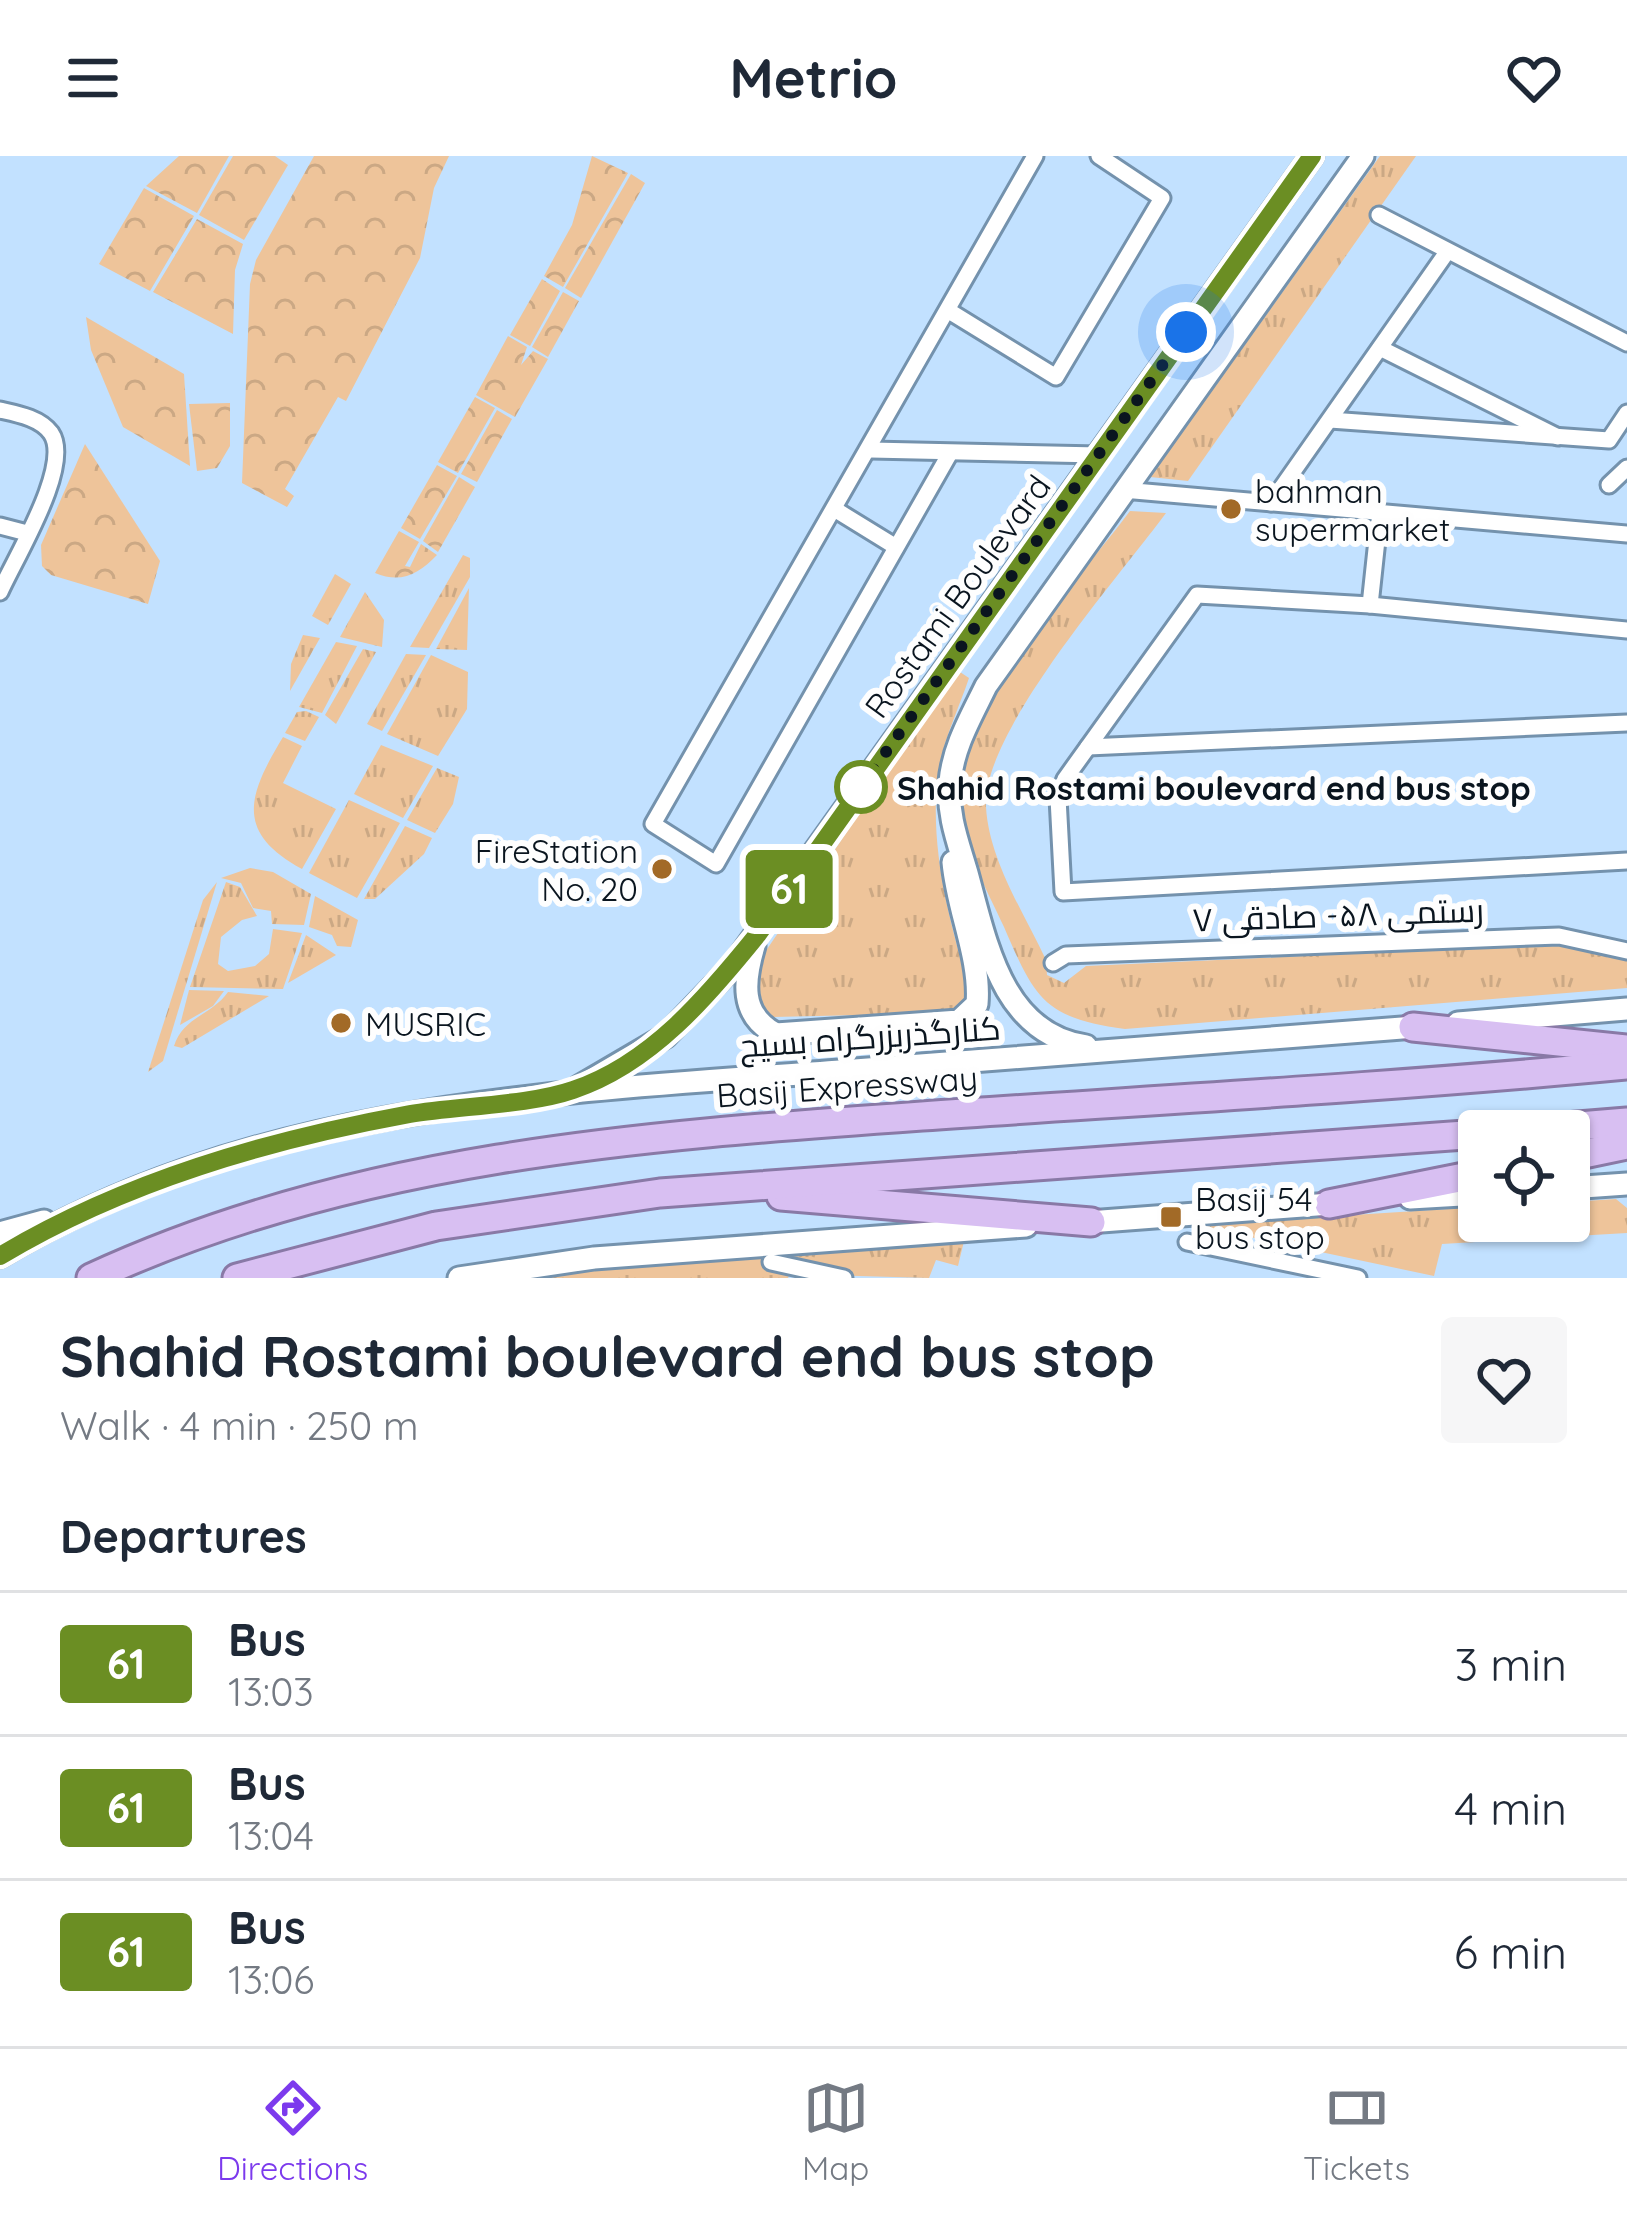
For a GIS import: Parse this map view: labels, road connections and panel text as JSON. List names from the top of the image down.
{
  "streets": {
    "highway": ["Basij Expressway"],
    "main road": ["Rostami Boulevard", "کنارگذربزرگراه بسیج"],
    "street": ["رستمی ۵۸- صادقی ۷"]
  },
  "crossings": [
    ["Rostami Boulevard", "کنارگذربزرگراه بسیج"]
  ],
  "places": {
    "other": [
      "bahman supermarket",
      "Shahid Rostami boulevard end bus stop",
      "FireStation No. 20",
      "MUSRIC"
    ],
    "transit": ["Basij 54 bus stop"]
  },
  "lines": ["bus line 61"],
  "page": {
    "header": "Metrio",
    "on_map": "61",
    "heading": [
      ["Shahid Rostami boulevard end bus stop", "Walk · 4 min · 250 m"],
      "Departures"
    ],
    "list": [
      {
        "mark": "61",
        "name": "Bus",
        "note": "13:03",
        "value": "3 min"
      },
      {
        "mark": "61",
        "name": "Bus",
        "note": "13:04",
        "value": "4 min"
      },
      {
        "mark": "61",
        "name": "Bus",
        "note": "13:06",
        "value": "6 min"
      }
    ],
    "tabs": ["Directions", "Map", "Tickets"]
  }
}
